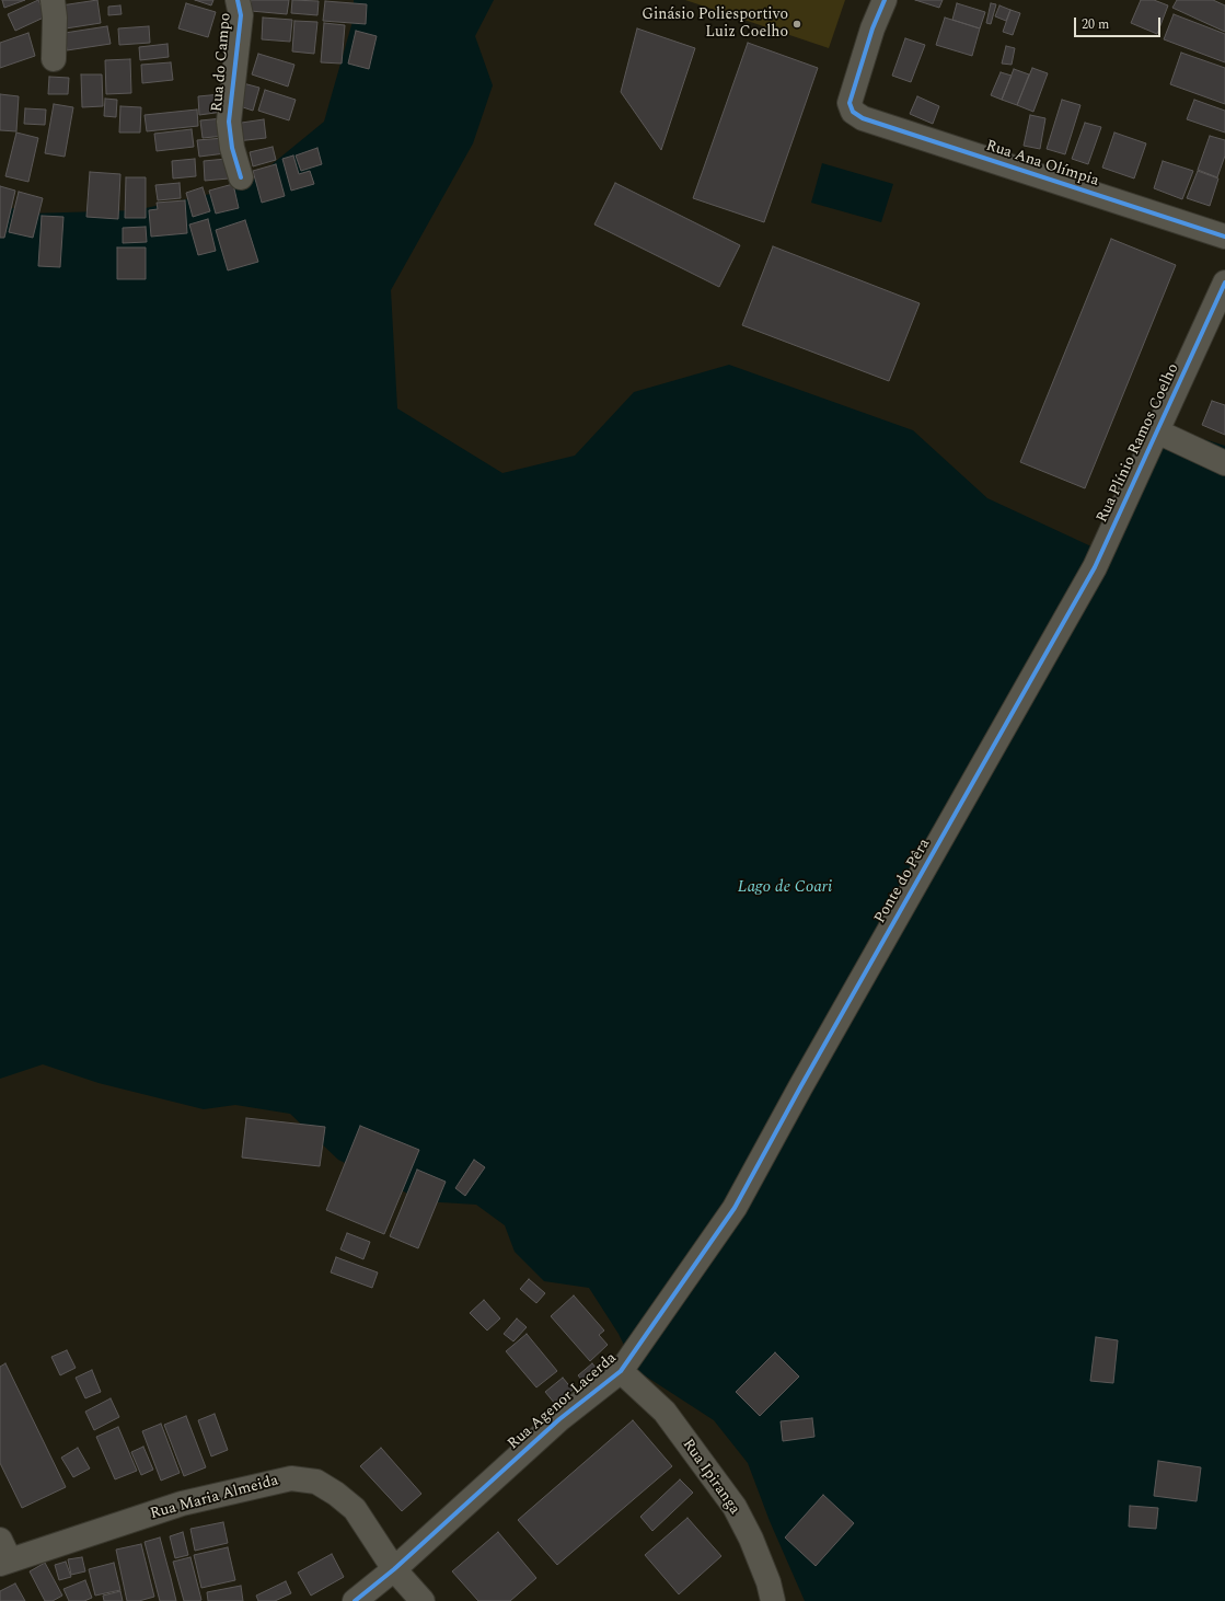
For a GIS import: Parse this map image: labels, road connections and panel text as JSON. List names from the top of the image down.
{
  "streets": {
    "street": [
      "Rua do Campo",
      "Rua Ana Olímpia",
      "Rua Plínio Ramos Coelho",
      "Ponte do Pêra",
      "Rua Agenor Lacerda",
      "Rua Ipiranga",
      "Rua Maria Almeida"
    ]
  },
  "crossings": [
    ["Rua Plínio Ramos Coelho", "Ponte do Pêra"],
    ["Ponte do Pêra", "Rua Agenor Lacerda"],
    ["Rua Agenor Lacerda", "Rua Ipiranga"],
    ["Rua Agenor Lacerda", "Rua Maria Almeida"]
  ],
  "water": ["Lago de Coari"],
  "places": ["Ginásio Poliesportivo Luiz Coelho"],
  "scale_bar": "20 m"
}
